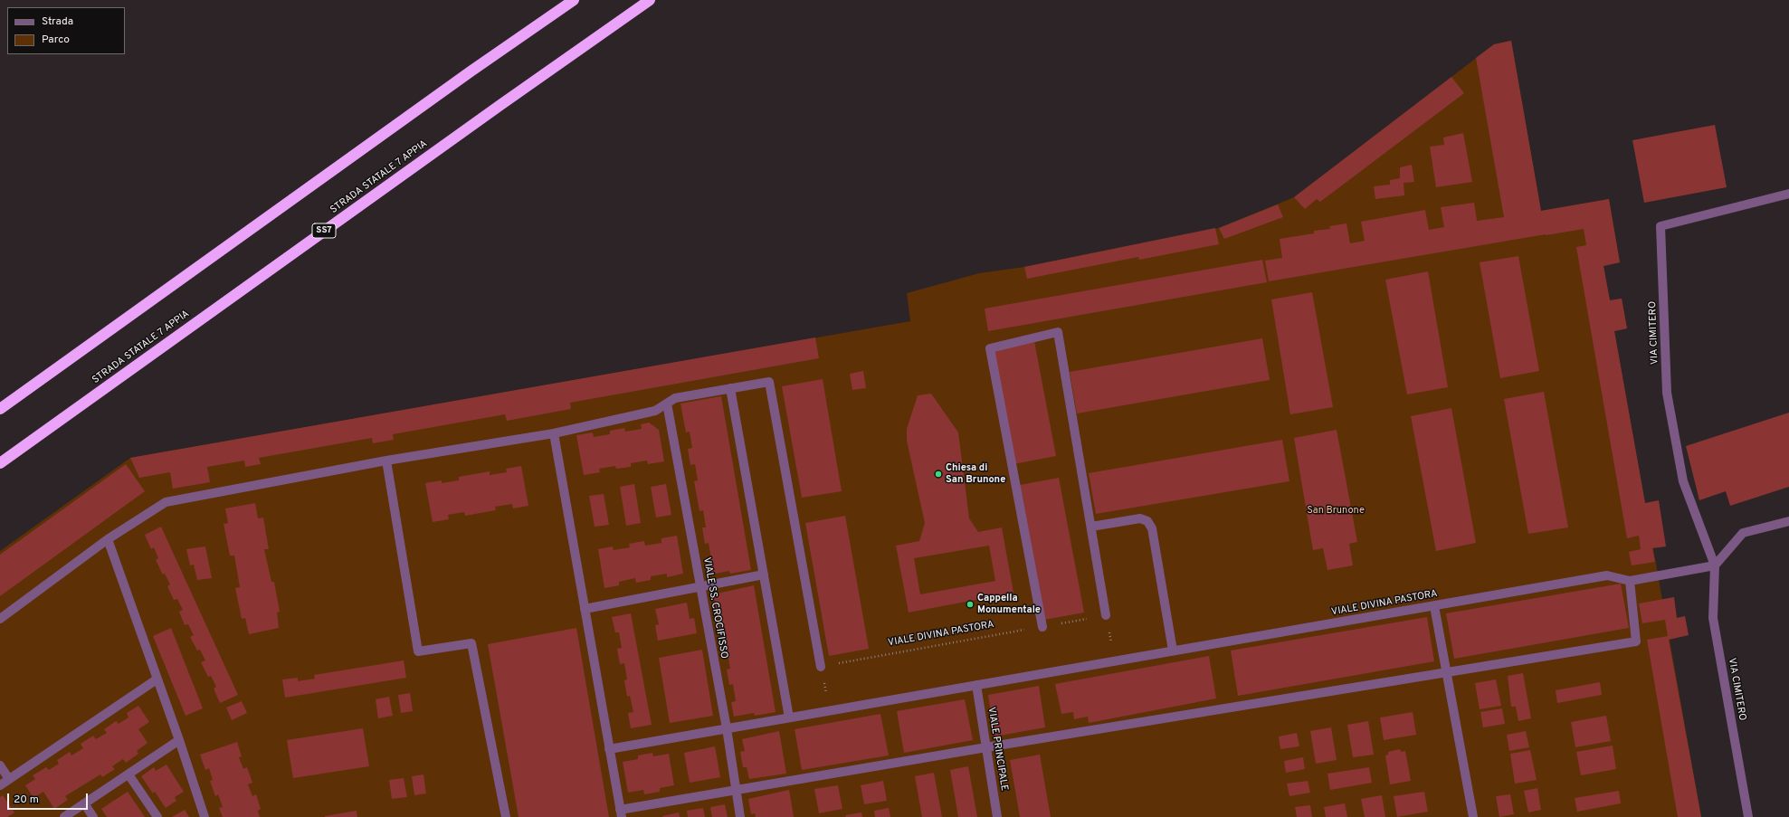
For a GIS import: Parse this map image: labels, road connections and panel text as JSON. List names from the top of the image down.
{
  "streets": {
    "highway": ["STRADA STATALE 7 APPIA", "SS7"],
    "street": [
      "VIA CIMITERO",
      "VIALE DIVINA PASTORA",
      "VIALE SS. CROCIFISSO",
      "VIALE PRINCIPALE"
    ]
  },
  "crossings": [
    ["VIA CIMITERO", "VIALE DIVINA PASTORA"],
    ["VIALE DIVINA PASTORA", "VIALE SS. CROCIFISSO"],
    ["VIALE DIVINA PASTORA", "VIALE PRINCIPALE"]
  ],
  "parks": ["San Brunone"],
  "places": ["Chiesa di San Brunone", "Cappella Monumentale"],
  "legend": ["Strada", "Parco"],
  "scale_bar": "20 m"
}
